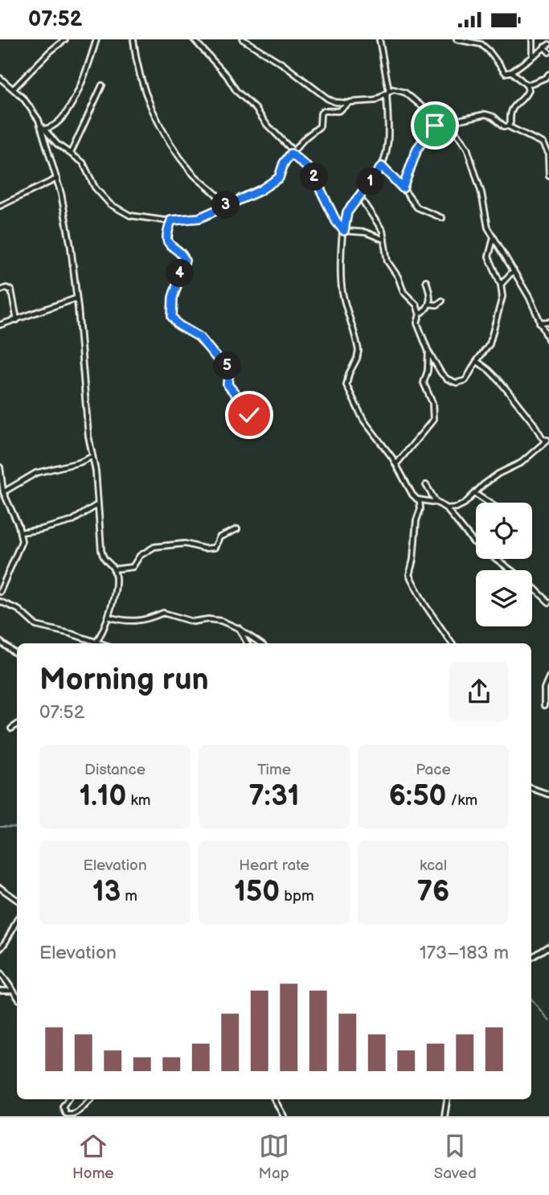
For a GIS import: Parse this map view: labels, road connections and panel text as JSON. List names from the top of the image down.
{
  "page": {
    "status": "07:52",
    "pins": [
      "2",
      "1",
      "3",
      "4",
      "5"
    ],
    "heading": ["Morning run", "07:52"],
    "stats": [
      ["Distance", "1.10 km"],
      ["Time", "7:31"],
      ["Pace", "6:50 /km"],
      ["Elevation", "13 m"],
      ["Heart rate", "150 bpm"],
      ["kcal", "76"]
    ],
    "chart": ["Elevation", "173–183 m"],
    "tabs": ["Home", "Map", "Saved"]
  }
}
